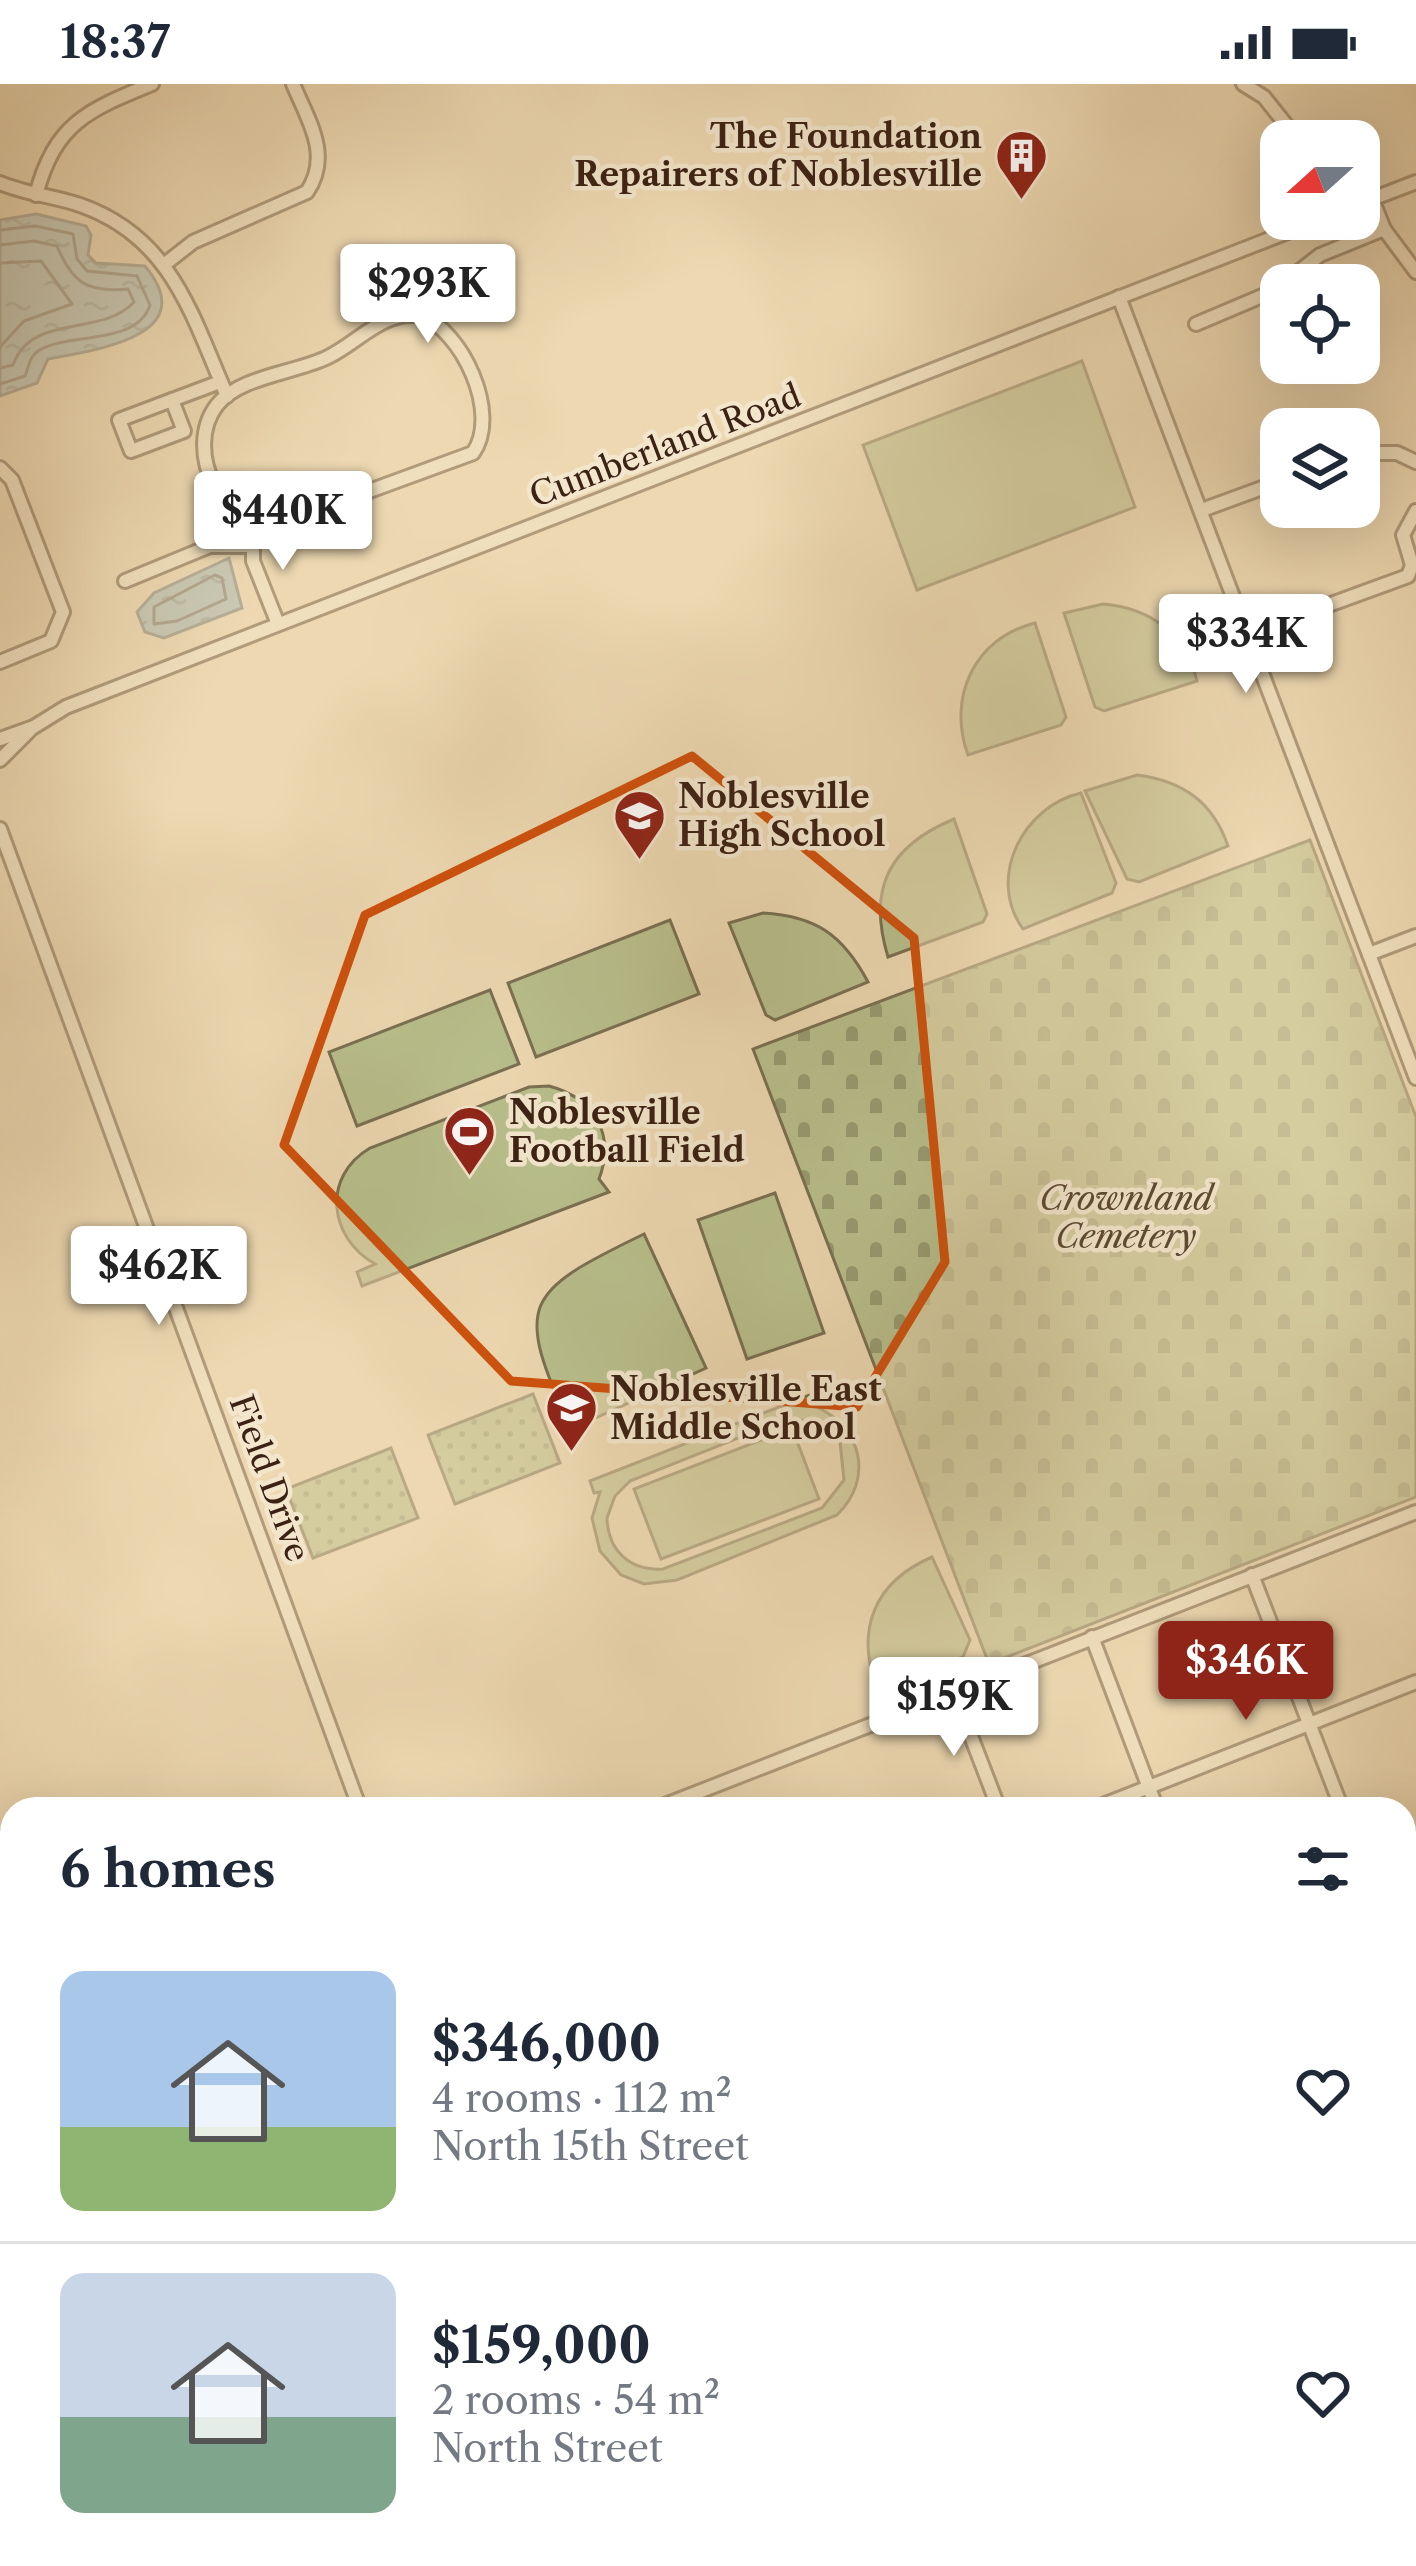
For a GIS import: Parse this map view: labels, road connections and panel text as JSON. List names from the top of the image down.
{
  "streets": {
    "street": ["Cumberland Road", "Field Drive"]
  },
  "parks": ["Crownland Cemetery"],
  "places": {
    "building": ["The Foundation Repairers of Noblesville"],
    "school or university": ["Noblesville High School", "Noblesville East Middle School"],
    "sports": ["Noblesville Football Field"]
  },
  "north": "left",
  "page": {
    "status": "18:37",
    "price": [
      "$293K",
      "$440K",
      "$334K",
      "$462K",
      "$346K",
      "$159K"
    ],
    "heading": "6 homes",
    "list": [
      {
        "name": "$346,000",
        "note": "4 rooms · 112 m² · North 15th Street"
      },
      {
        "name": "$159,000",
        "note": "2 rooms · 54 m² · North Street"
      }
    ]
  }
}
